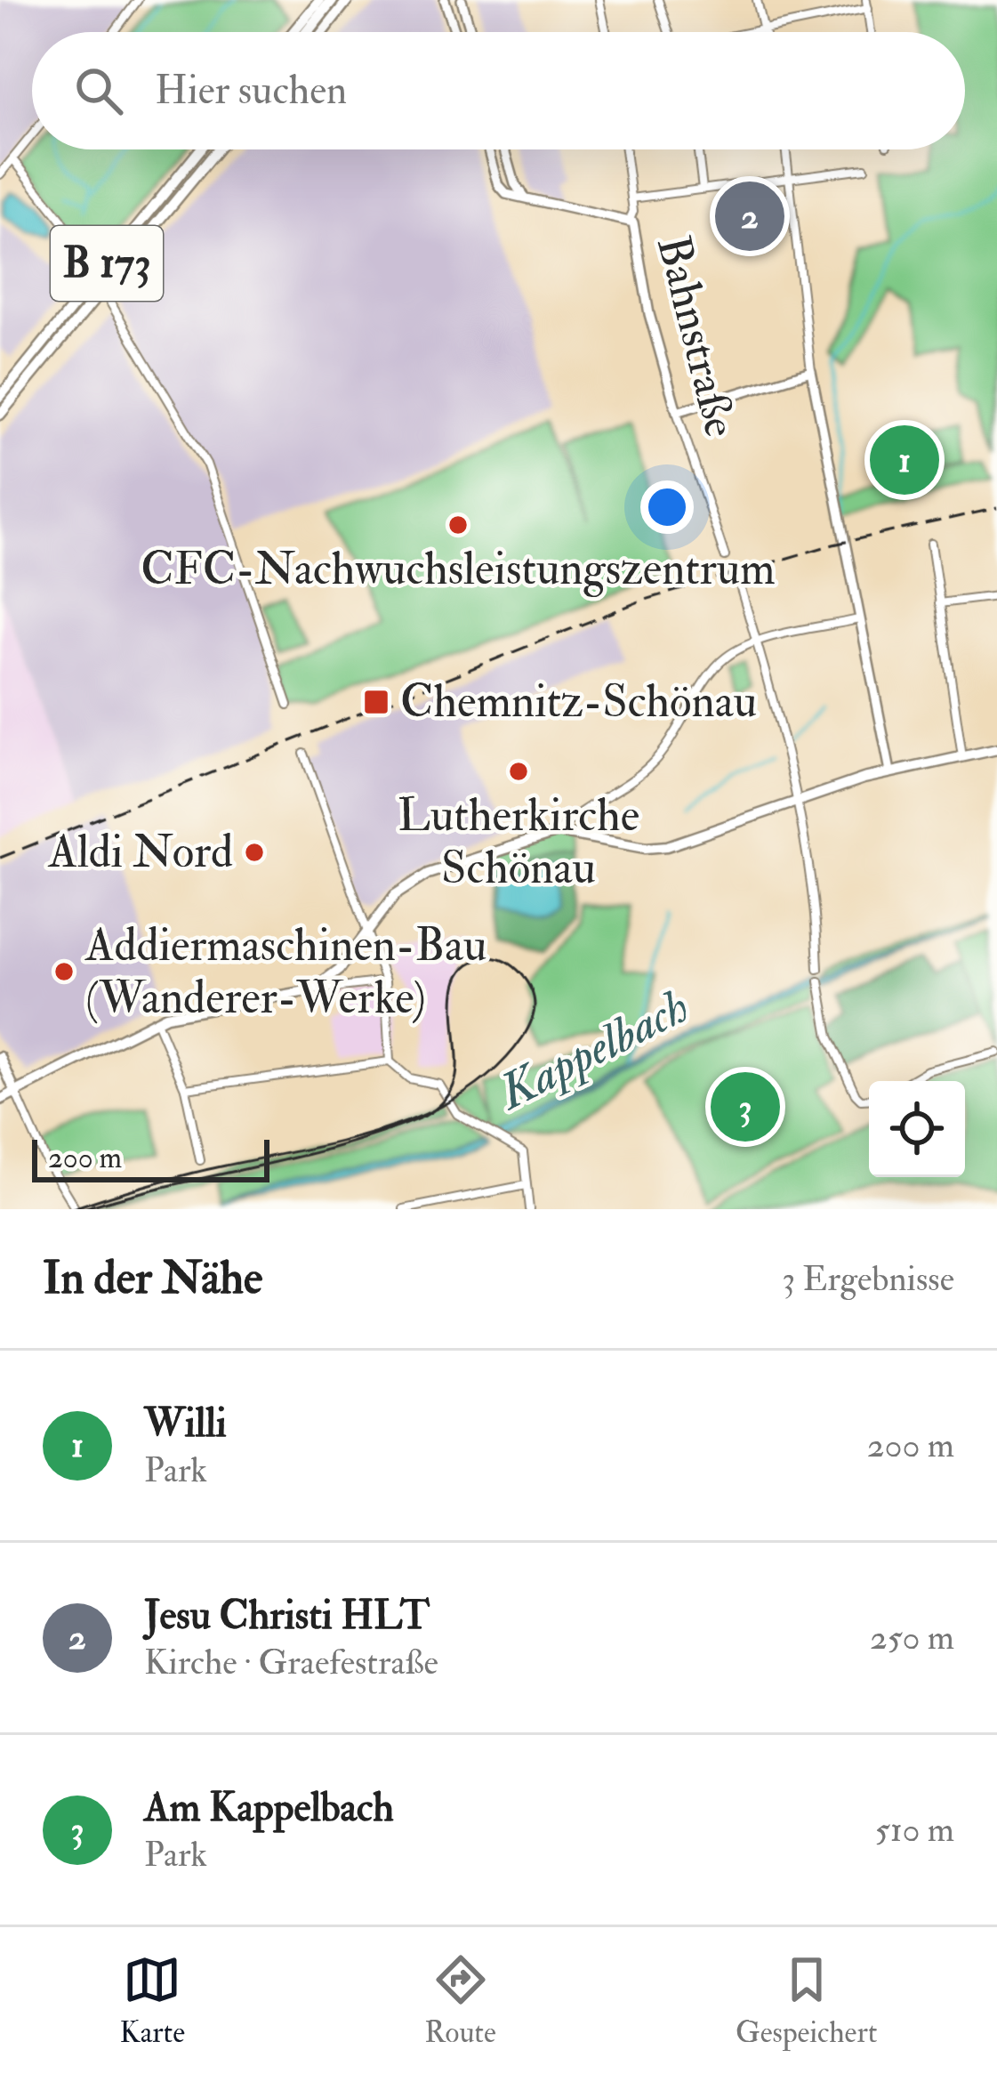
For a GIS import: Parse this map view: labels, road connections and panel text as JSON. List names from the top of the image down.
{
  "streets": {
    "main road": ["B 173"],
    "street": ["Bahnstraße"]
  },
  "water": ["Kappelbach"],
  "places": {
    "other": [
      "CFC-Nachwuchsleistungszentrum",
      "Lutherkirche Schönau",
      "Aldi Nord",
      "Addiermaschinen-Bau (Wanderer-Werke)"
    ],
    "transit": ["Chemnitz-Schönau"]
  },
  "scale_bar": "200 m",
  "page": {
    "search": "Hier suchen",
    "pins": ["2", "1", "3"],
    "scale": "200 m",
    "heading": ["In der Nähe", "3 Ergebnisse"],
    "list": [
      {
        "mark": "1",
        "name": "Willi",
        "note": "Park",
        "value": "200 m"
      },
      {
        "mark": "2",
        "name": "Jesu Christi HLT",
        "note": "Kirche · Graefestraße",
        "value": "250 m"
      },
      {
        "mark": "3",
        "name": "Am Kappelbach",
        "note": "Park",
        "value": "510 m"
      }
    ],
    "nav": ["Karte", "Route", "Gespeichert"]
  }
}
